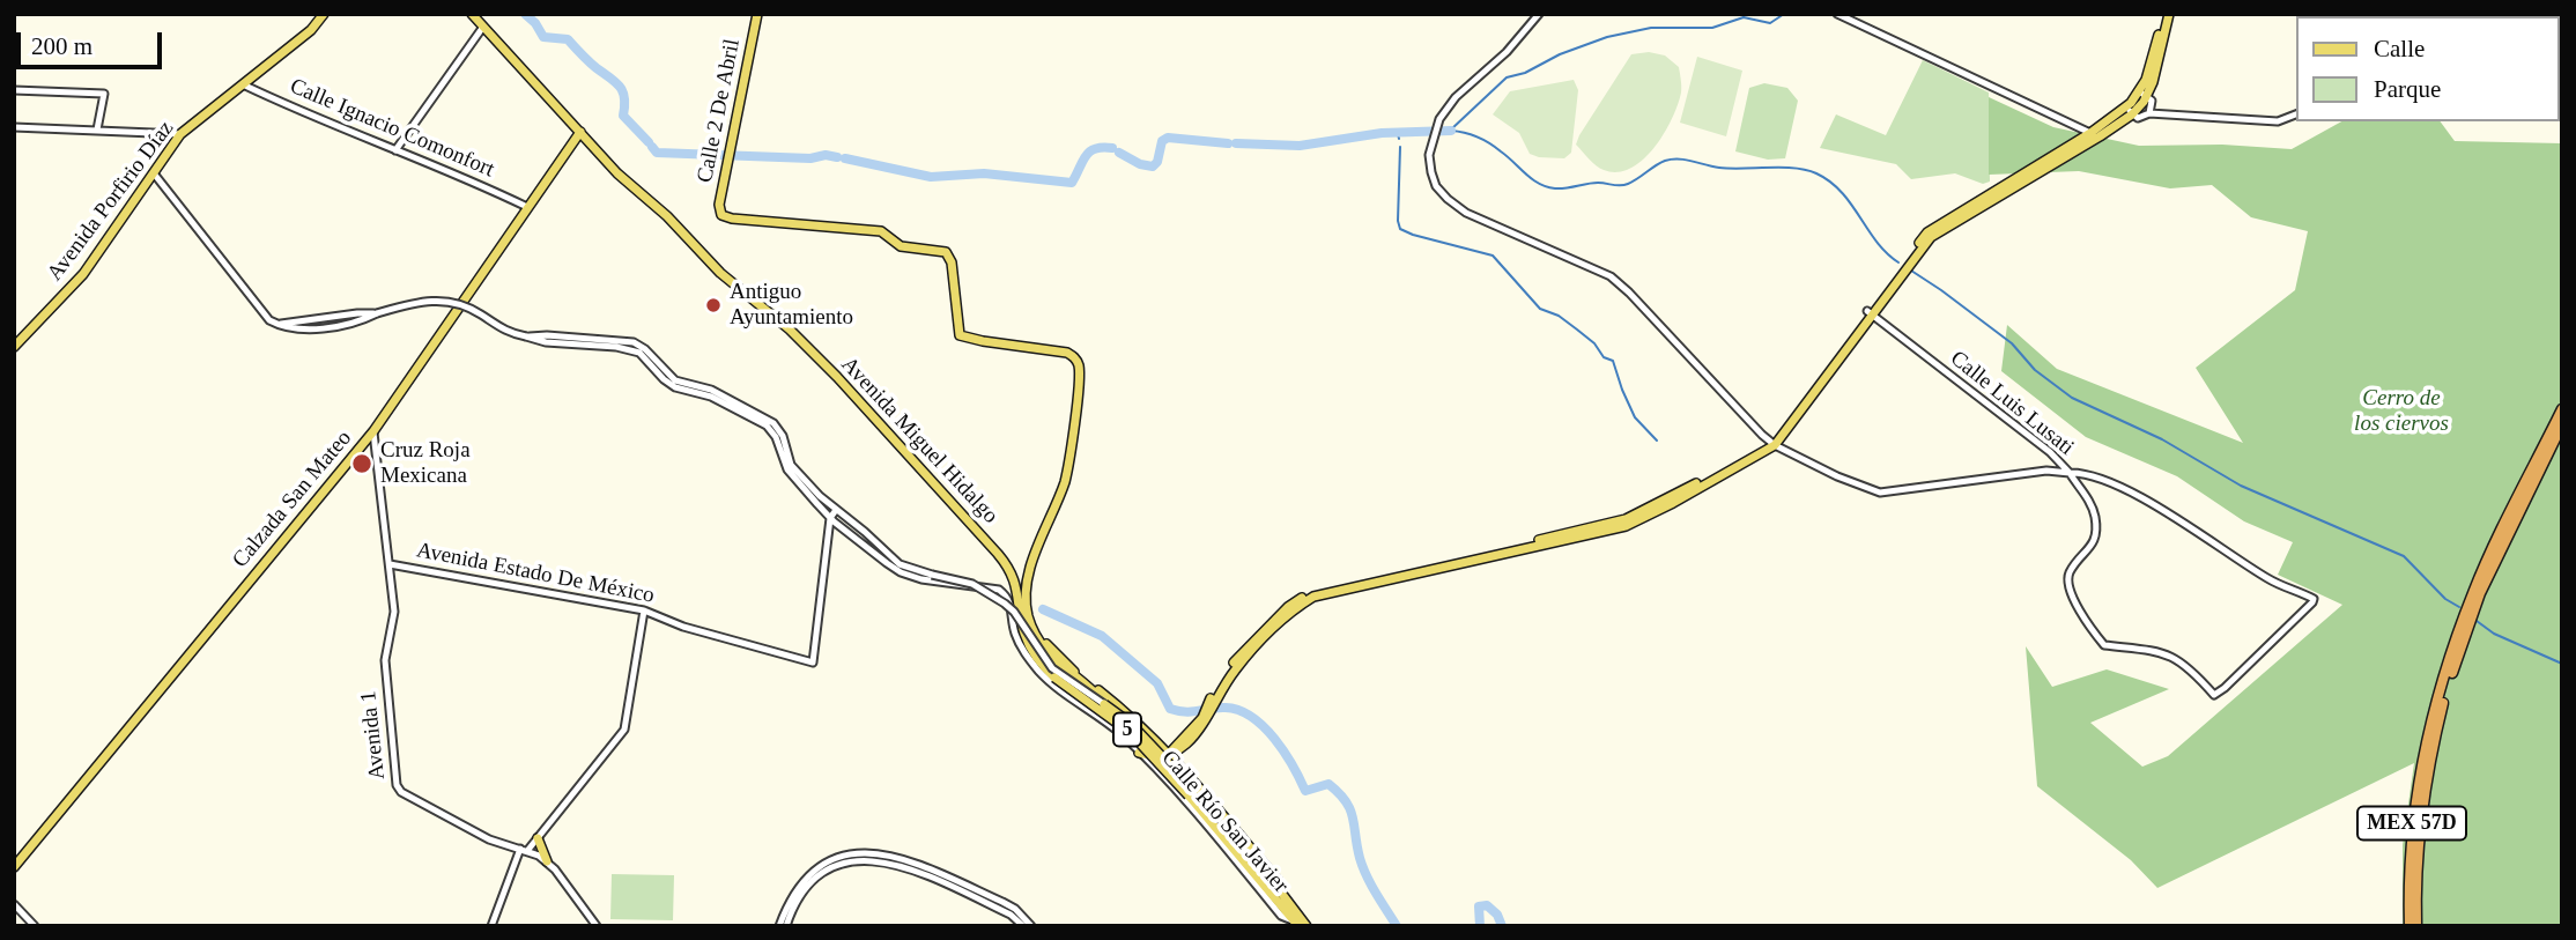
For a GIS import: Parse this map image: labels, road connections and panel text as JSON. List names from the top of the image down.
{
  "streets": {
    "highway": ["MEX 57D"],
    "main road": [
      "Calle 2 De Abril",
      "Avenida Porfirio Díaz",
      "Avenida Miguel Hidalgo",
      "Calzada San Mateo",
      "5",
      "Calle Río San Javier"
    ],
    "street": [
      "Calle Ignacio Comonfort",
      "Calle Luis Lusati",
      "Avenida Estado De México",
      "Avenida 1"
    ]
  },
  "crossings": [
    ["Calle Ignacio Comonfort", "Avenida Porfirio Díaz"],
    ["Calle Ignacio Comonfort", "Calzada San Mateo"],
    ["Avenida Miguel Hidalgo", "Calzada San Mateo"],
    ["Avenida Miguel Hidalgo", "Calle Río San Javier"],
    ["Calzada San Mateo", "Avenida 1"],
    ["Avenida Estado De México", "Avenida 1"]
  ],
  "parks": ["Cerro de los ciervos"],
  "places": ["Antiguo Ayuntamiento", "Cruz Roja Mexicana"],
  "legend": ["Calle", "Parque"],
  "scale_bar": "200 m"
}
